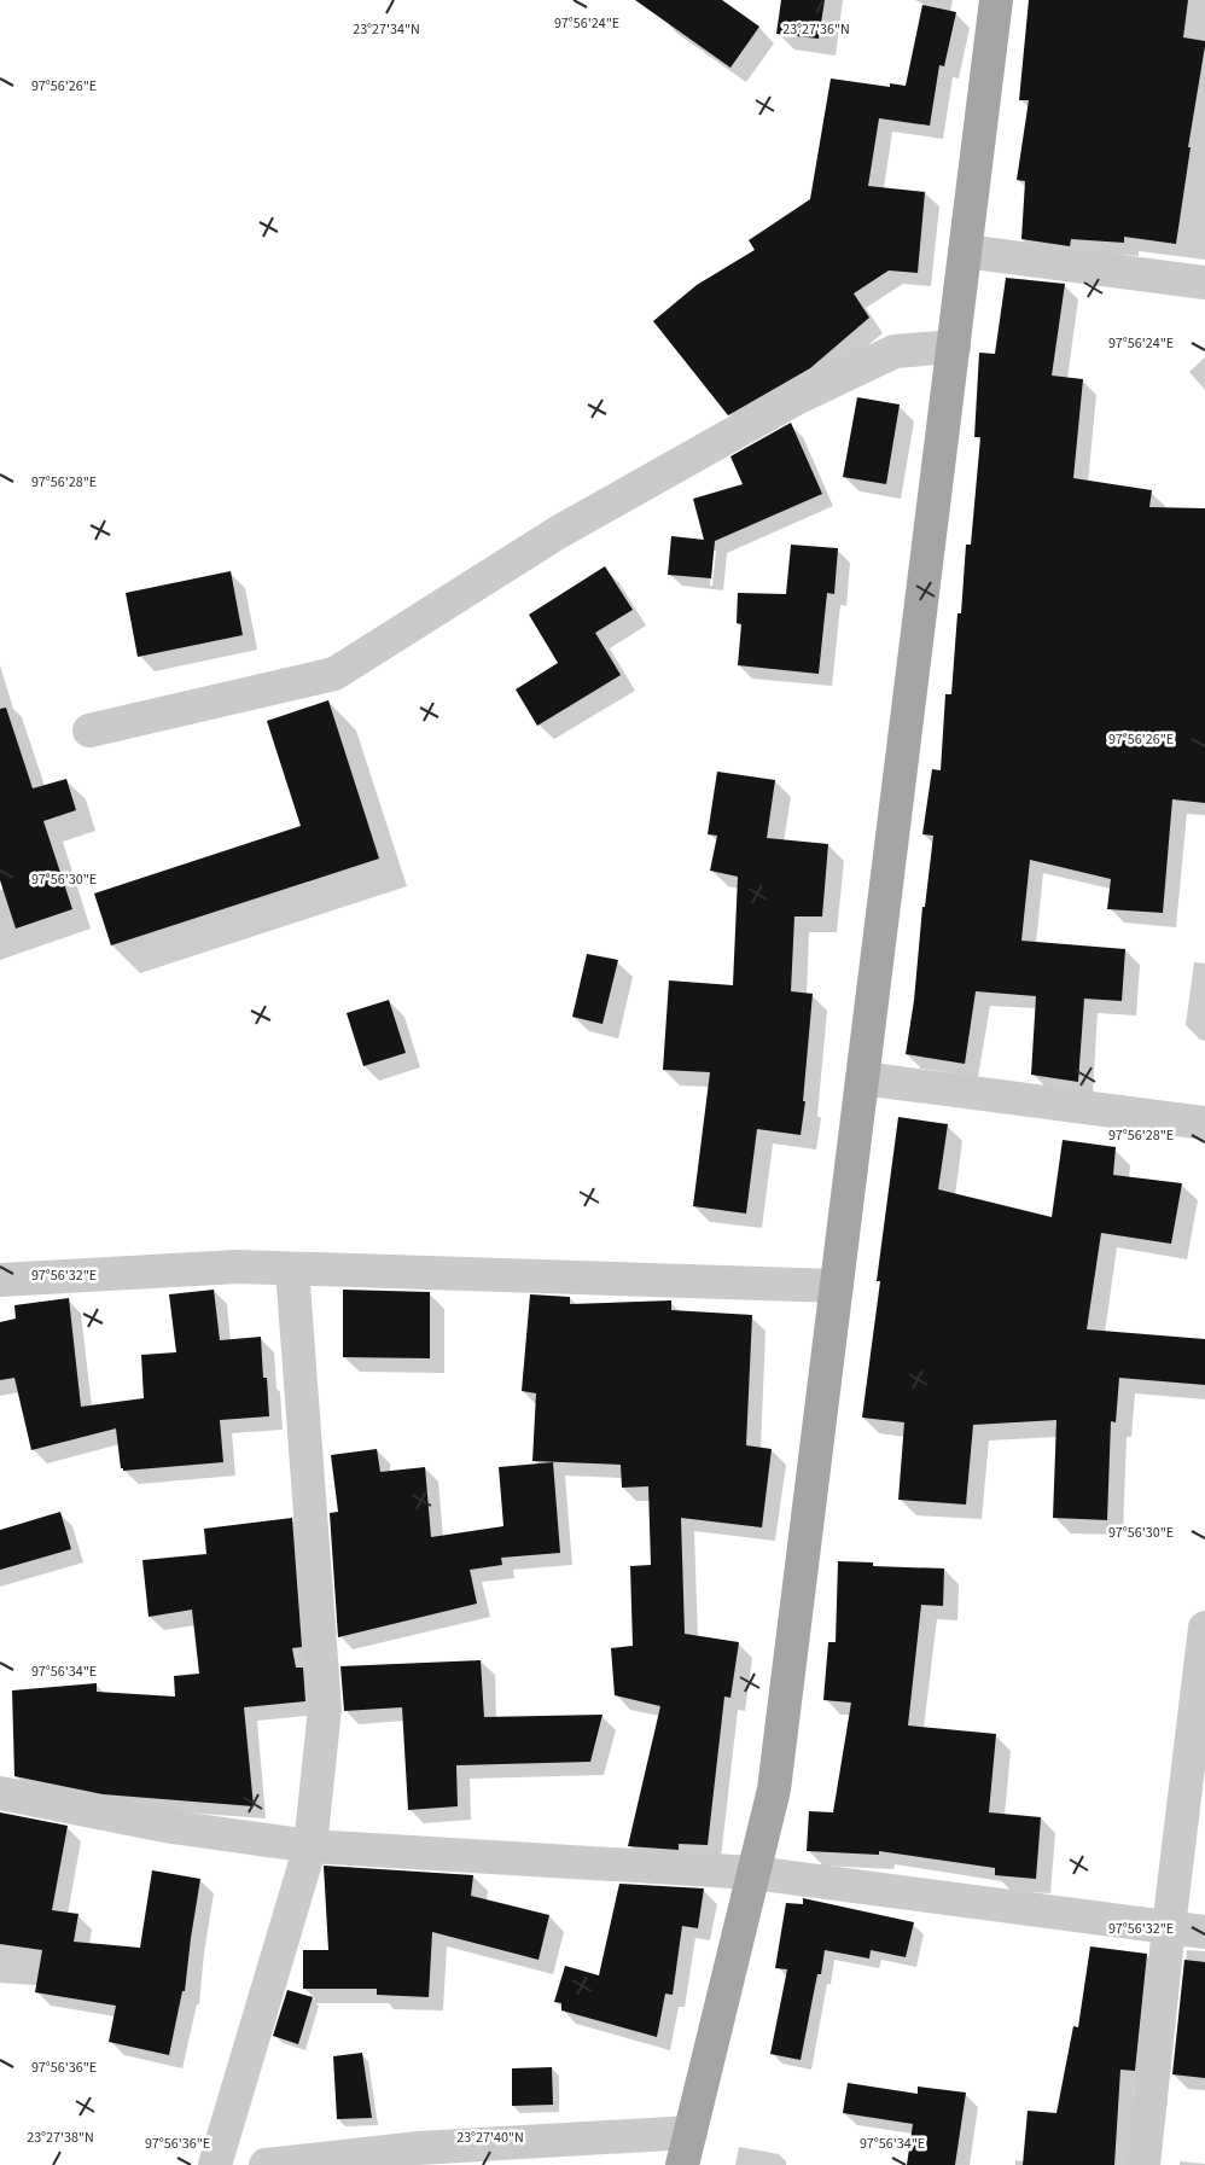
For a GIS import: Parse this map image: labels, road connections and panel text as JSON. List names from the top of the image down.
{
  "coordinates": [
    "97°56'24\"E",
    "23°27'34\"N",
    "23°27'36\"N",
    "97°56'26\"E",
    "97°56'28\"E",
    "97°56'30\"E",
    "97°56'32\"E",
    "97°56'34\"E",
    "97°56'36\"E",
    "23°27'38\"N",
    "23°27'40\"N"
  ]
}
